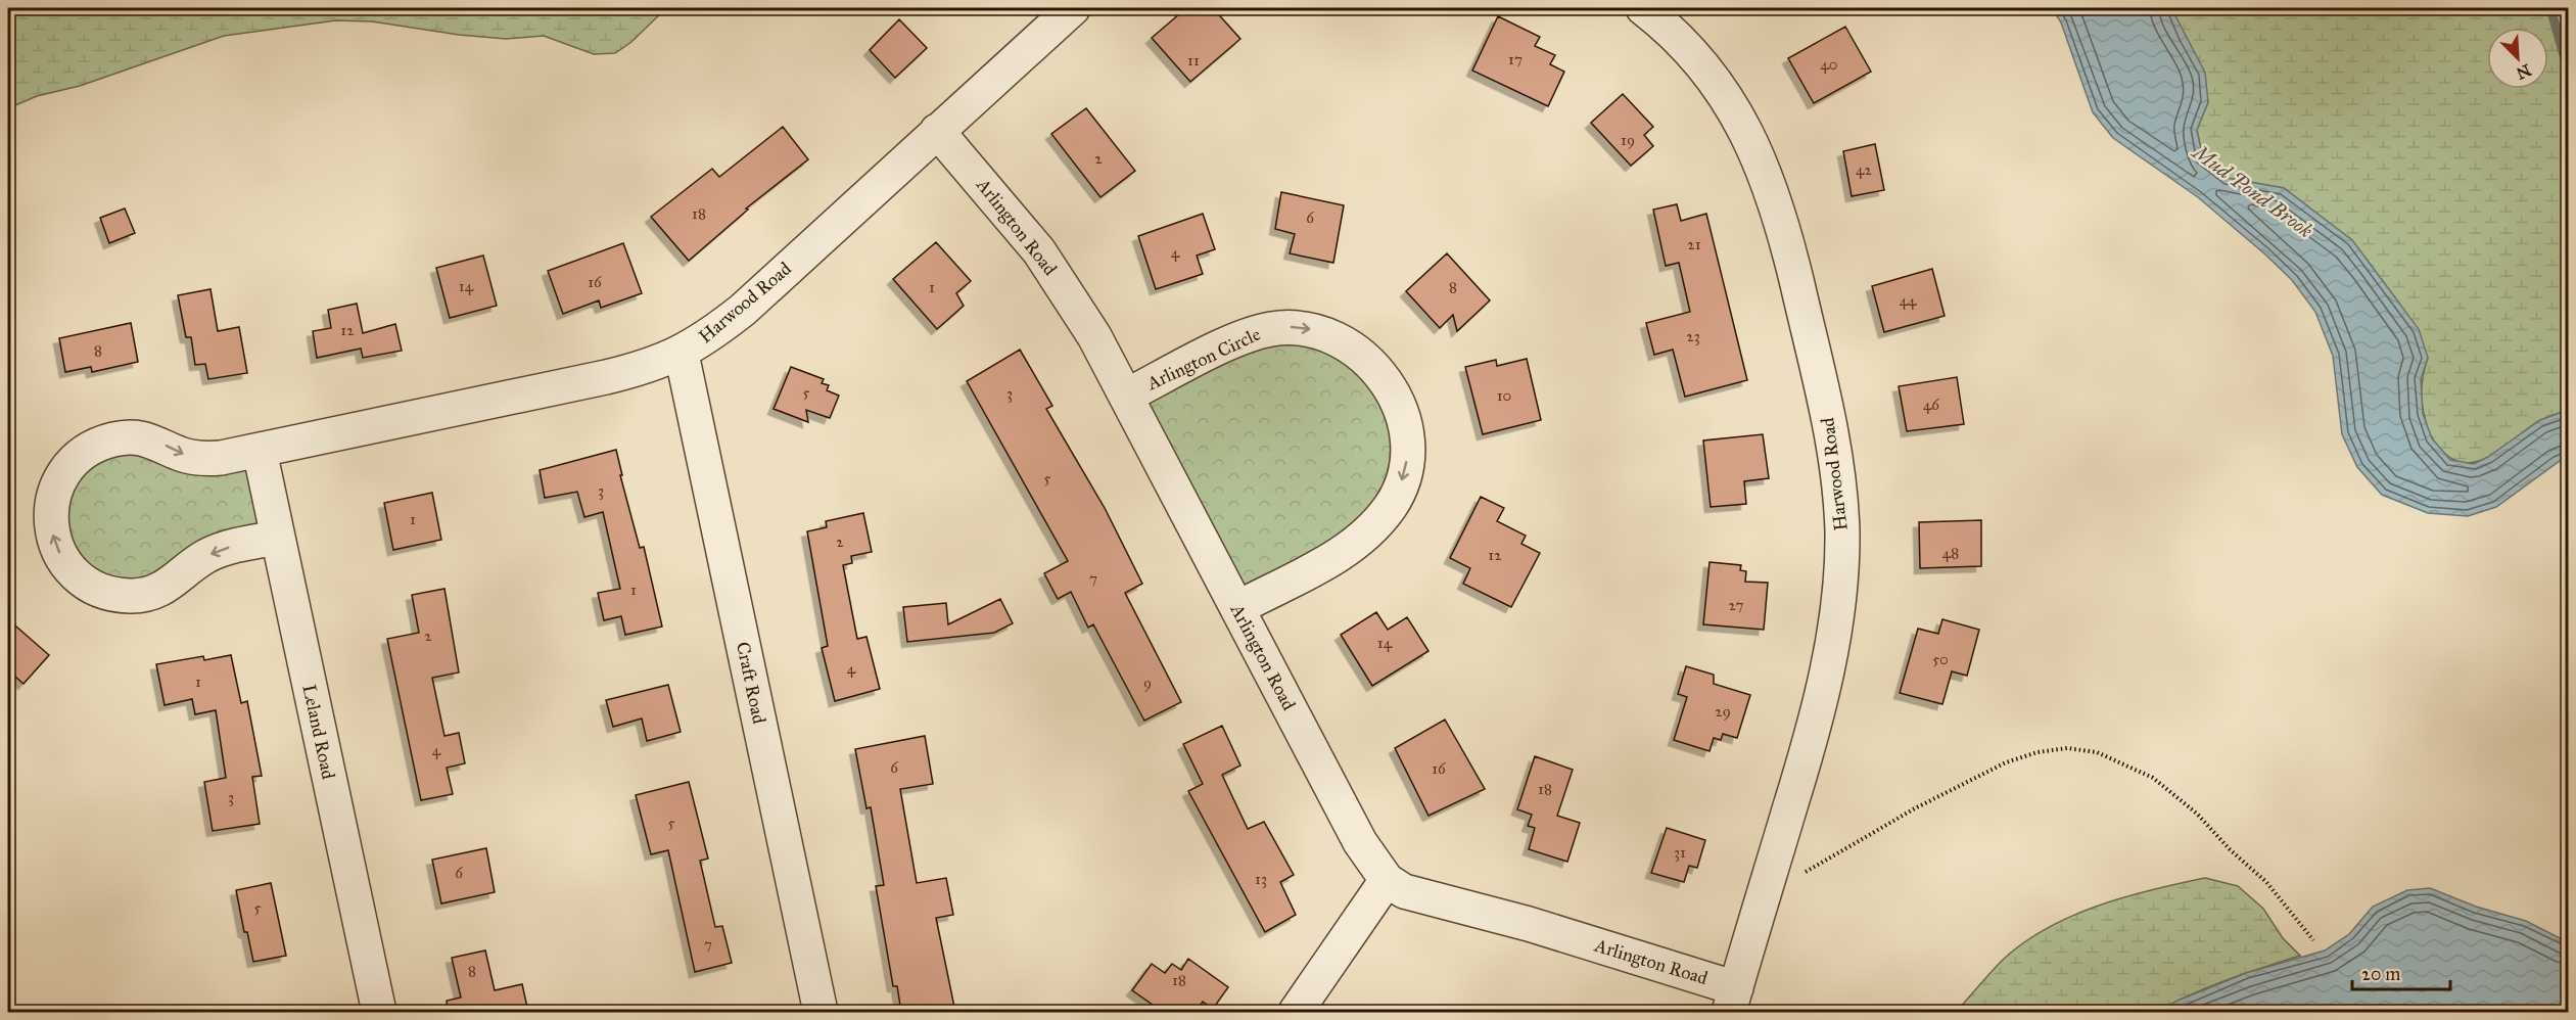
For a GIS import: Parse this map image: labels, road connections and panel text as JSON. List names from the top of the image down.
{
  "streets": {
    "street": [
      "Arlington Road",
      "Harwood Road",
      "Arlington Circle",
      "Craft Road",
      "Leland Road"
    ]
  },
  "crossings": [
    ["Arlington Road", "Harwood Road"],
    ["Arlington Road", "Arlington Circle"],
    ["Harwood Road", "Craft Road"],
    ["Harwood Road", "Leland Road"]
  ],
  "water": ["Mud Pond Brook"],
  "house_numbers": [
    "17",
    "11",
    "40",
    "19",
    "2",
    "42",
    "18",
    "6",
    "21",
    "4",
    "16",
    "14",
    "1",
    "8",
    "44",
    "12",
    "23",
    "8",
    "5",
    "3",
    "10",
    "46",
    "5",
    "3",
    "1",
    "2",
    "48",
    "12",
    "7",
    "1",
    "27",
    "2",
    "14",
    "50",
    "4",
    "1",
    "9",
    "29",
    "4",
    "6",
    "16",
    "18",
    "3",
    "5",
    "31",
    "6",
    "13",
    "5",
    "7",
    "8",
    "18"
  ],
  "scale_bar": "20 m",
  "north": "bottom right"
}
